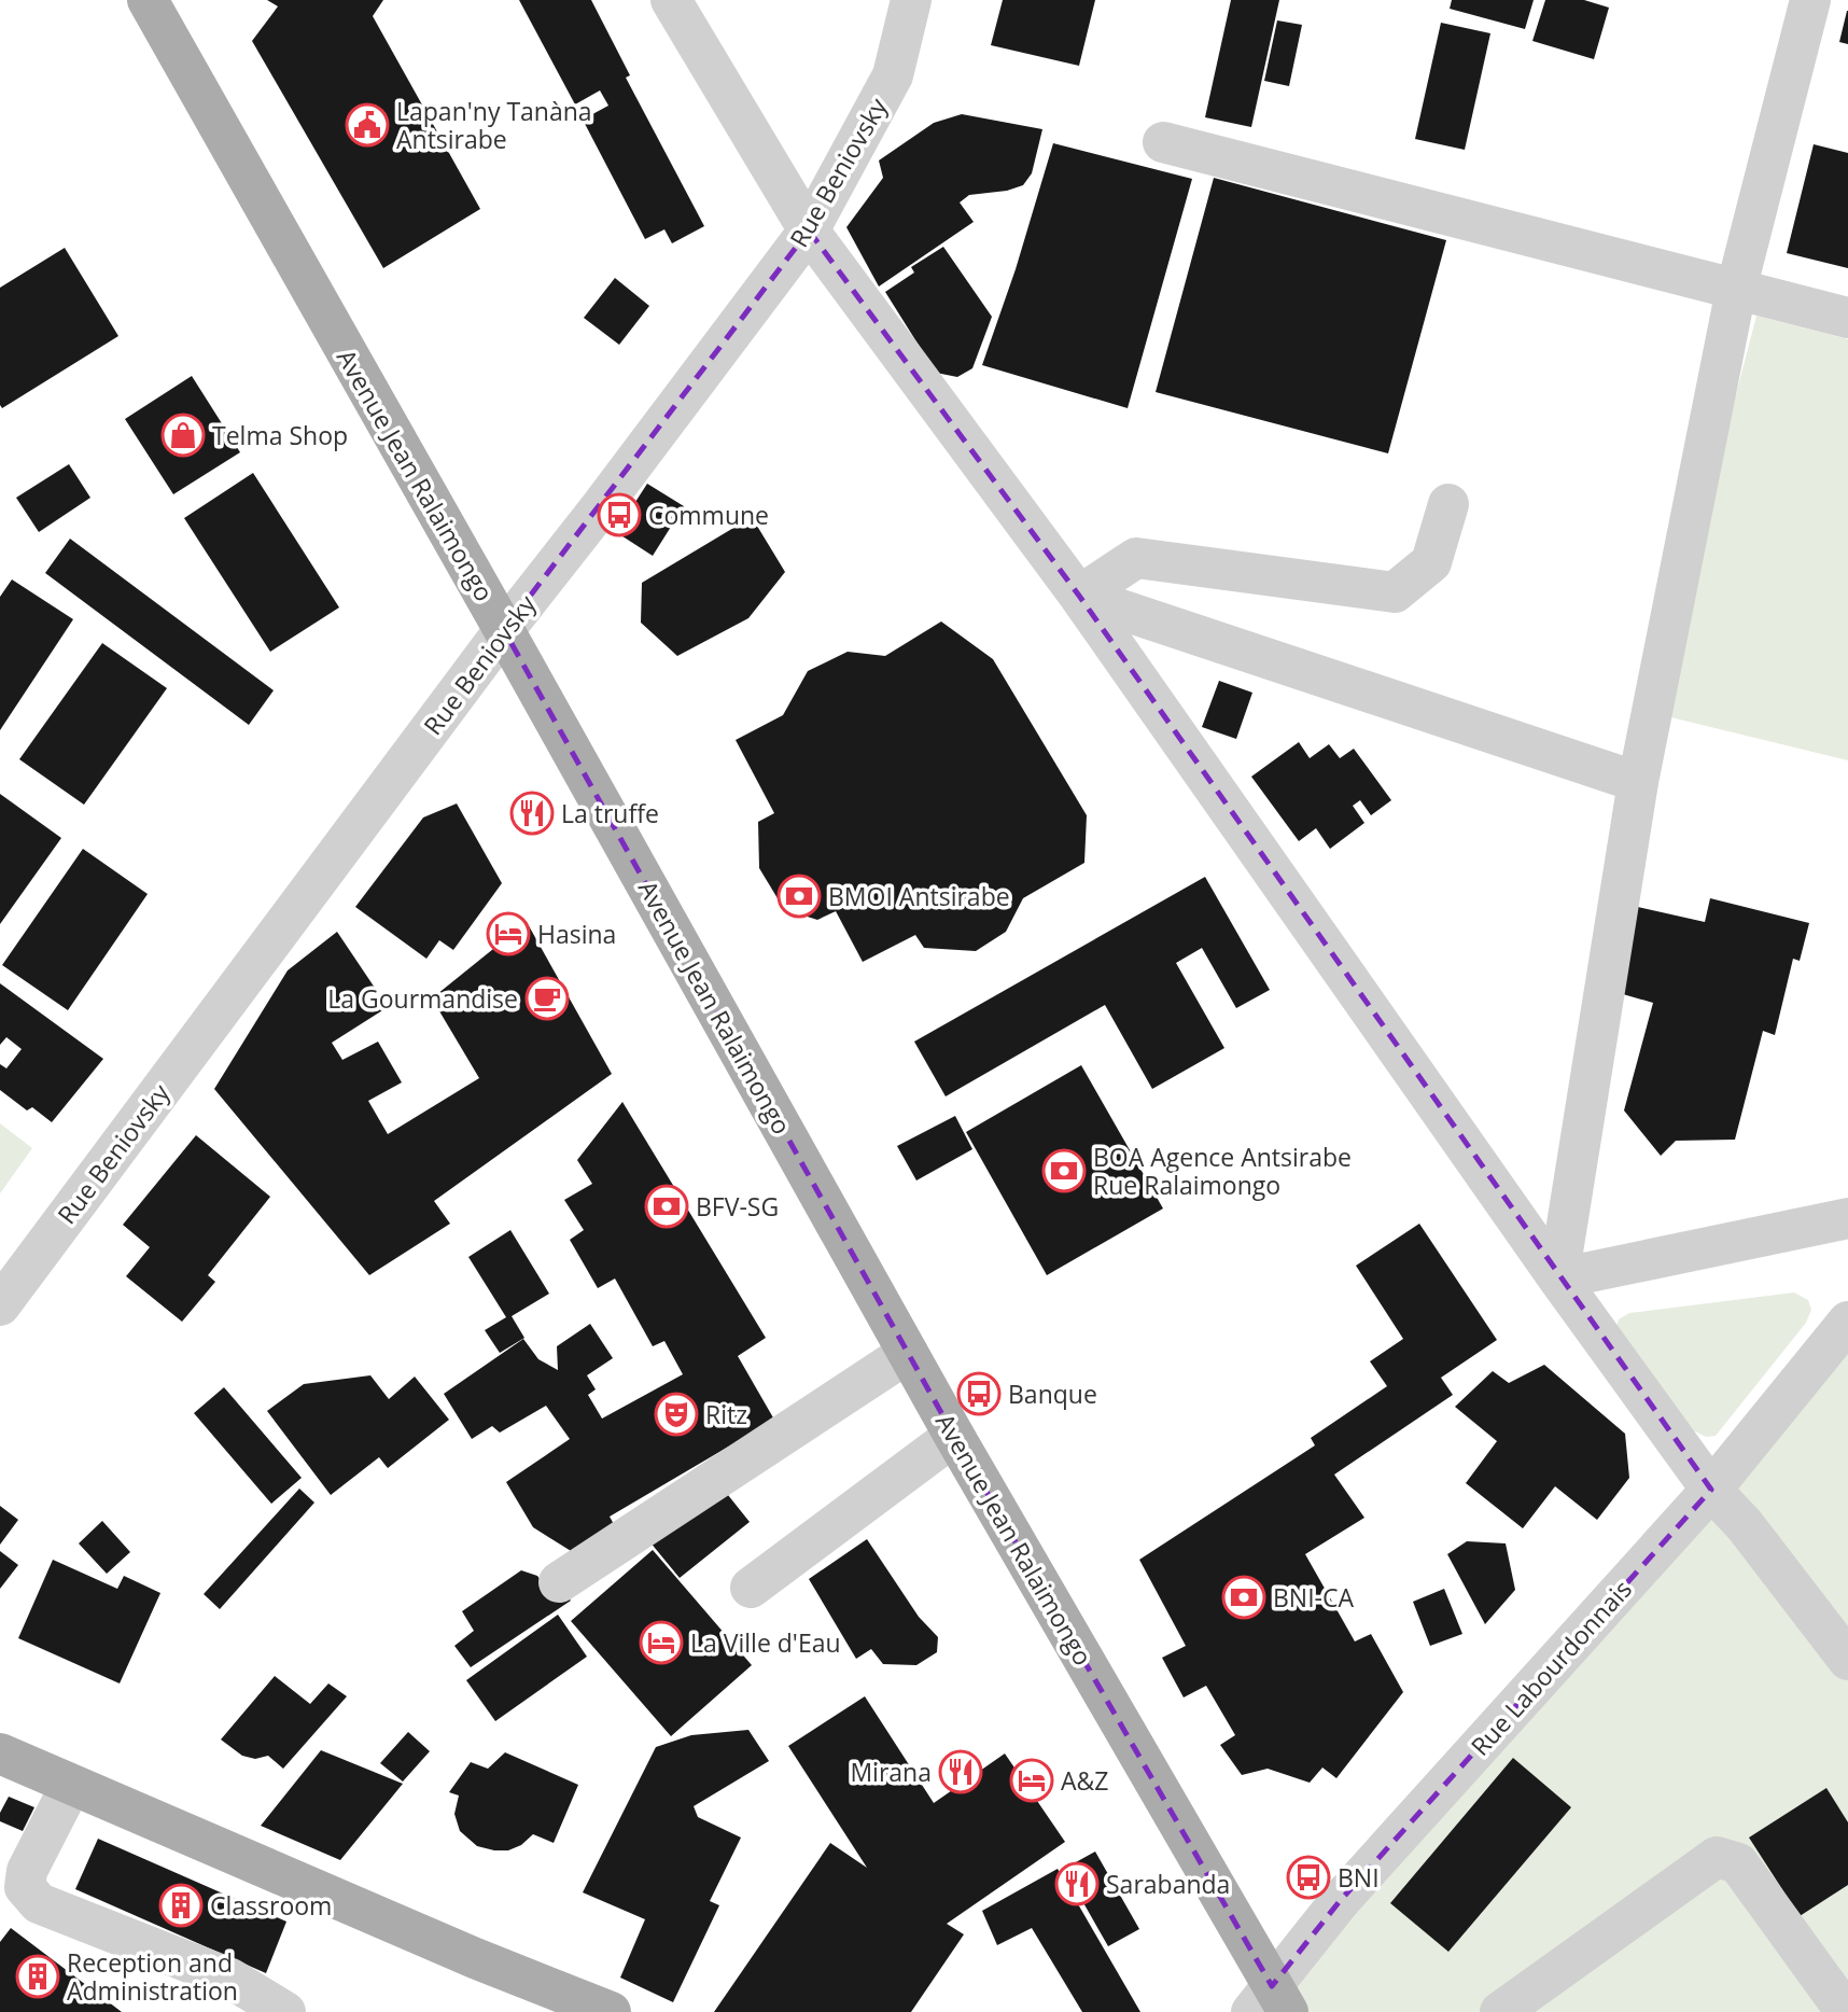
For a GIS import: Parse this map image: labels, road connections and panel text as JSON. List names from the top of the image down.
{
  "streets": {
    "main road": ["Avenue Jean Ralaimongo"],
    "street": ["Rue Beniovsky", "Rue Labourdonnais"]
  },
  "crossings": [
    ["Rue Beniovsky", "Avenue Jean Ralaimongo"],
    ["Avenue Jean Ralaimongo", "Rue Labourdonnais"]
  ],
  "places": {
    "public building": ["Lapan'ny Tanàna Antsirabe"],
    "shop": ["Telma Shop"],
    "bus stop": ["Commune", "Banque", "BNI"],
    "restaurant": ["La truffe", "Mirana", "Sarabanda"],
    "bank": [
      "BMOI Antsirabe",
      "BOA Agence Antsirabe Rue Ralaimongo",
      "BFV-SG",
      "BNI-CA"
    ],
    "hotel": ["Hasina", "La Ville d'Eau", "A&Z"],
    "cafe": ["La Gourmandise"],
    "theatre": ["Ritz"],
    "building": ["Classroom", "Reception and Administration"]
  }
}
